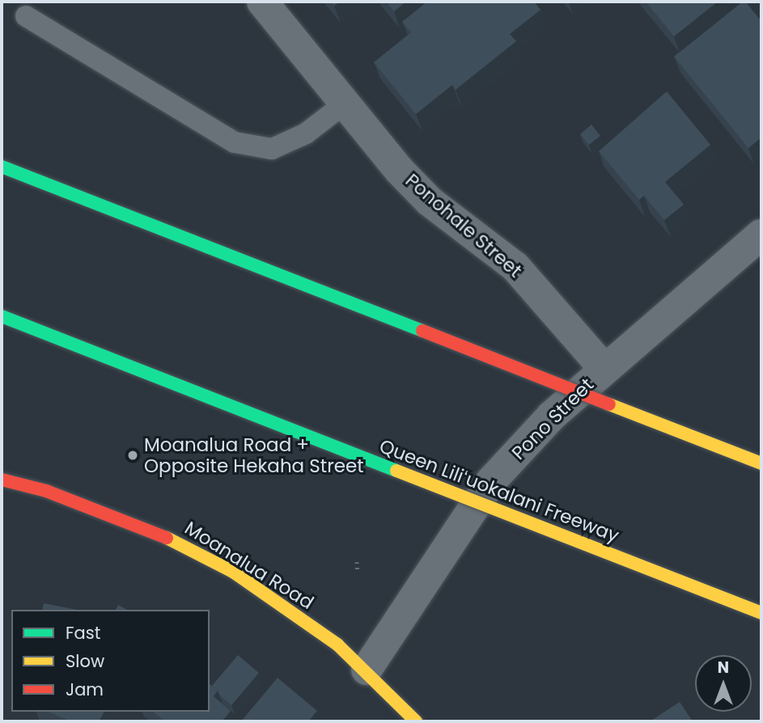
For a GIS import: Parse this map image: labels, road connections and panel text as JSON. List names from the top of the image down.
{
  "streets": {
    "main road": ["Queen Liliʻuokalani Freeway", "Moanalua Road"],
    "street": ["Ponohale Street", "Pono Street"]
  },
  "crossings": [
    ["Ponohale Street", "Pono Street"],
    ["Pono Street", "Moanalua Road"]
  ],
  "places": ["Moanalua Road + Opposite Hekaha Street"],
  "legend": ["Fast", "Slow", "Jam"],
  "north": "top"
}
